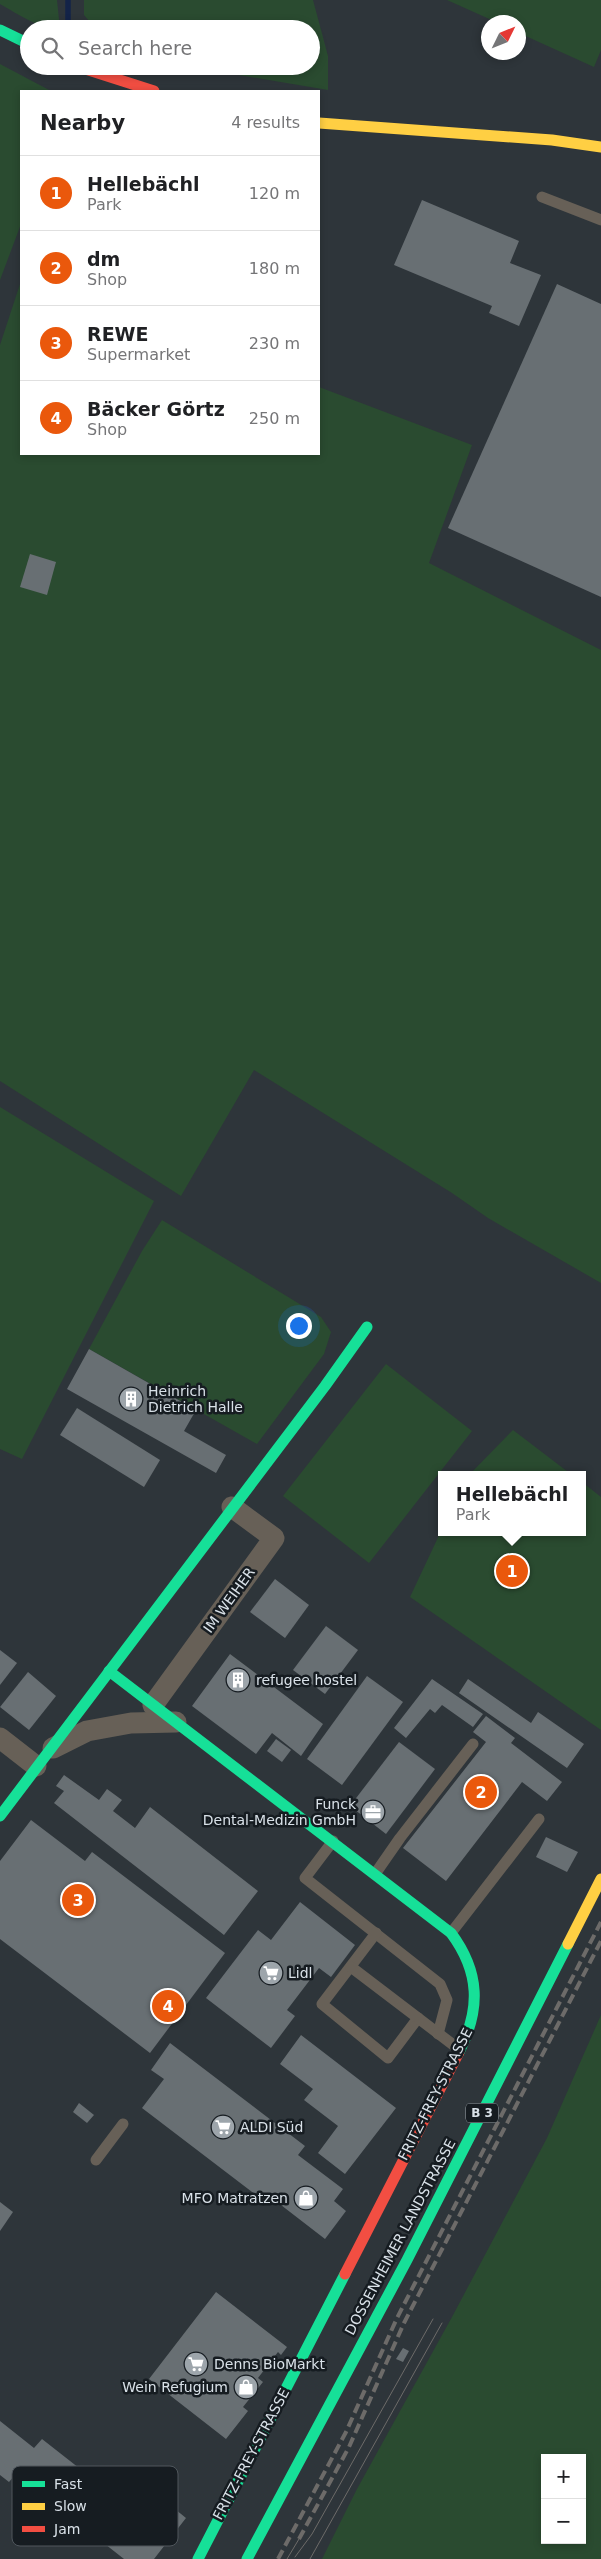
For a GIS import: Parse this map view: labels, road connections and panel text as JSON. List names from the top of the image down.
{
  "streets": {
    "street": [
      "IM WEIHER",
      "FRITZ-FREY-STRASSE",
      "B 3",
      "DOSSENHEIMER LANDSTRASSE"
    ]
  },
  "crossings": [
    ["IM WEIHER", "FRITZ-FREY-STRASSE"]
  ],
  "places": {
    "building": ["Heinrich Dietrich Halle", "refugee hostel"],
    "office": ["Funck Dental-Medizin GmbH"],
    "supermarket": ["Lidl", "ALDI Süd", "Denns BioMarkt"],
    "shop": ["MFO Matratzen", "Wein Refugium"]
  },
  "legend": ["Fast", "Slow", "Jam"],
  "north": "top right",
  "page": {
    "search": "Search here",
    "heading": ["Nearby", "4 results"],
    "list": [
      {
        "mark": "1",
        "name": "Hellebächl",
        "note": "Park",
        "value": "120 m"
      },
      {
        "mark": "2",
        "name": "dm",
        "note": "Shop",
        "value": "180 m"
      },
      {
        "mark": "3",
        "name": "REWE",
        "note": "Supermarket",
        "value": "230 m"
      },
      {
        "mark": "4",
        "name": "Bäcker Görtz",
        "note": "Shop",
        "value": "250 m"
      }
    ],
    "popup": ["Hellebächl", "Park"],
    "pins": [
      "1",
      "2",
      "3",
      "4"
    ],
    "map_buttons": ["+", "−"]
  }
}
